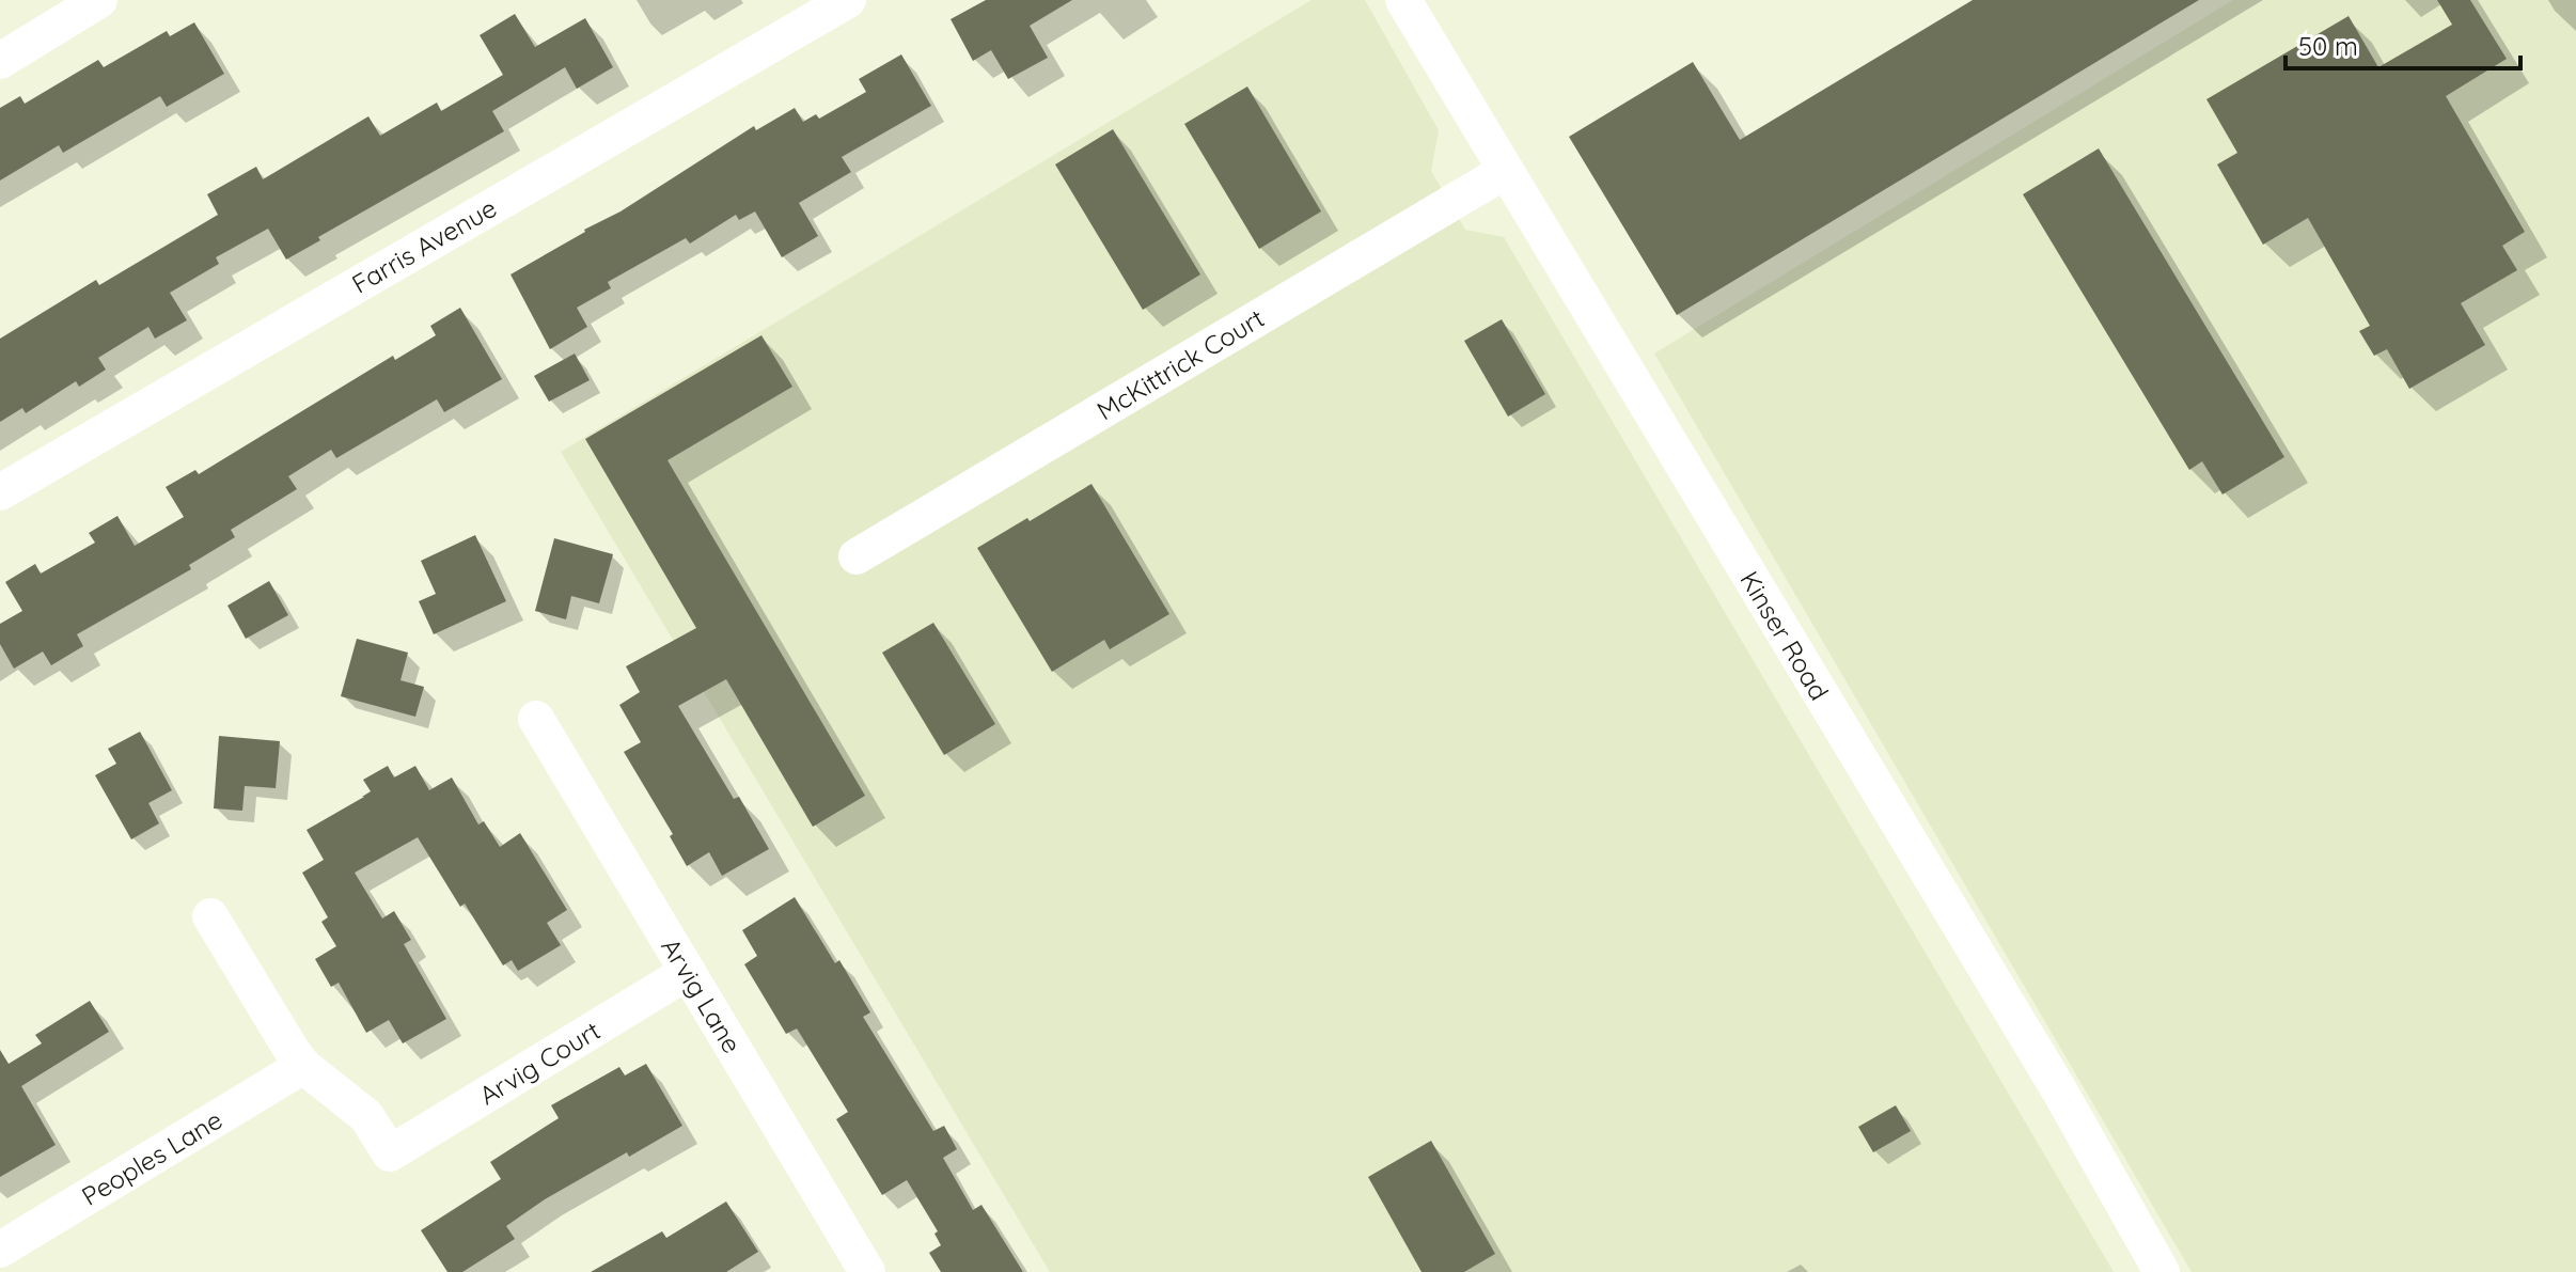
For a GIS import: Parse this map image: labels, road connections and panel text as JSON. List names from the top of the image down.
{
  "streets": {
    "street": [
      "Farris Avenue",
      "McKittrick Court",
      "Kinser Road",
      "Arvig Lane",
      "Arvig Court",
      "Peoples Lane"
    ]
  },
  "crossings": [
    ["McKittrick Court", "Kinser Road"],
    ["Arvig Lane", "Arvig Court"],
    ["Arvig Court", "Peoples Lane"]
  ],
  "scale_bar": "50 m"
}
